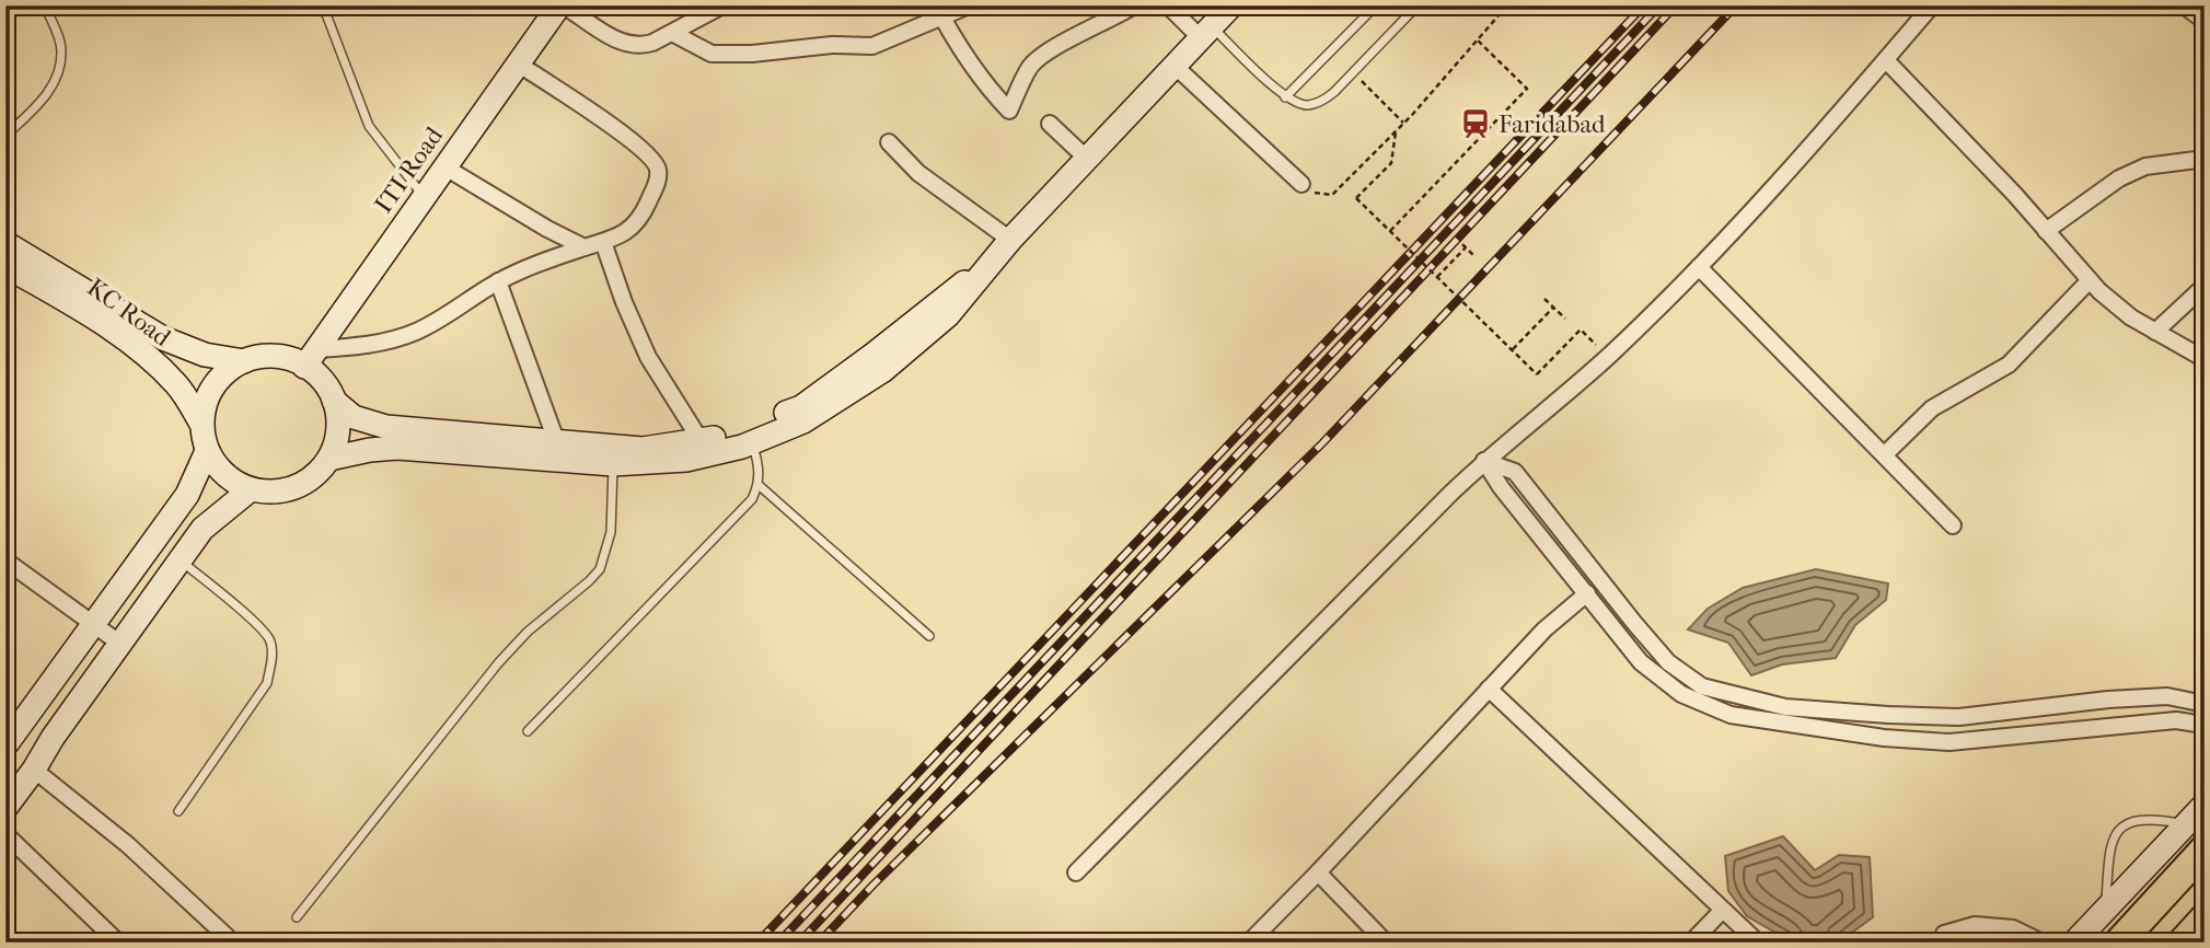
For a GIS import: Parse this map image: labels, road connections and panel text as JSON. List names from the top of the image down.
{
  "streets": {
    "street": ["ITI Road", "KC Road"]
  },
  "crossings": [
    ["ITI Road", "KC Road"]
  ],
  "places": {
    "station": ["Faridabad"]
  }
}
